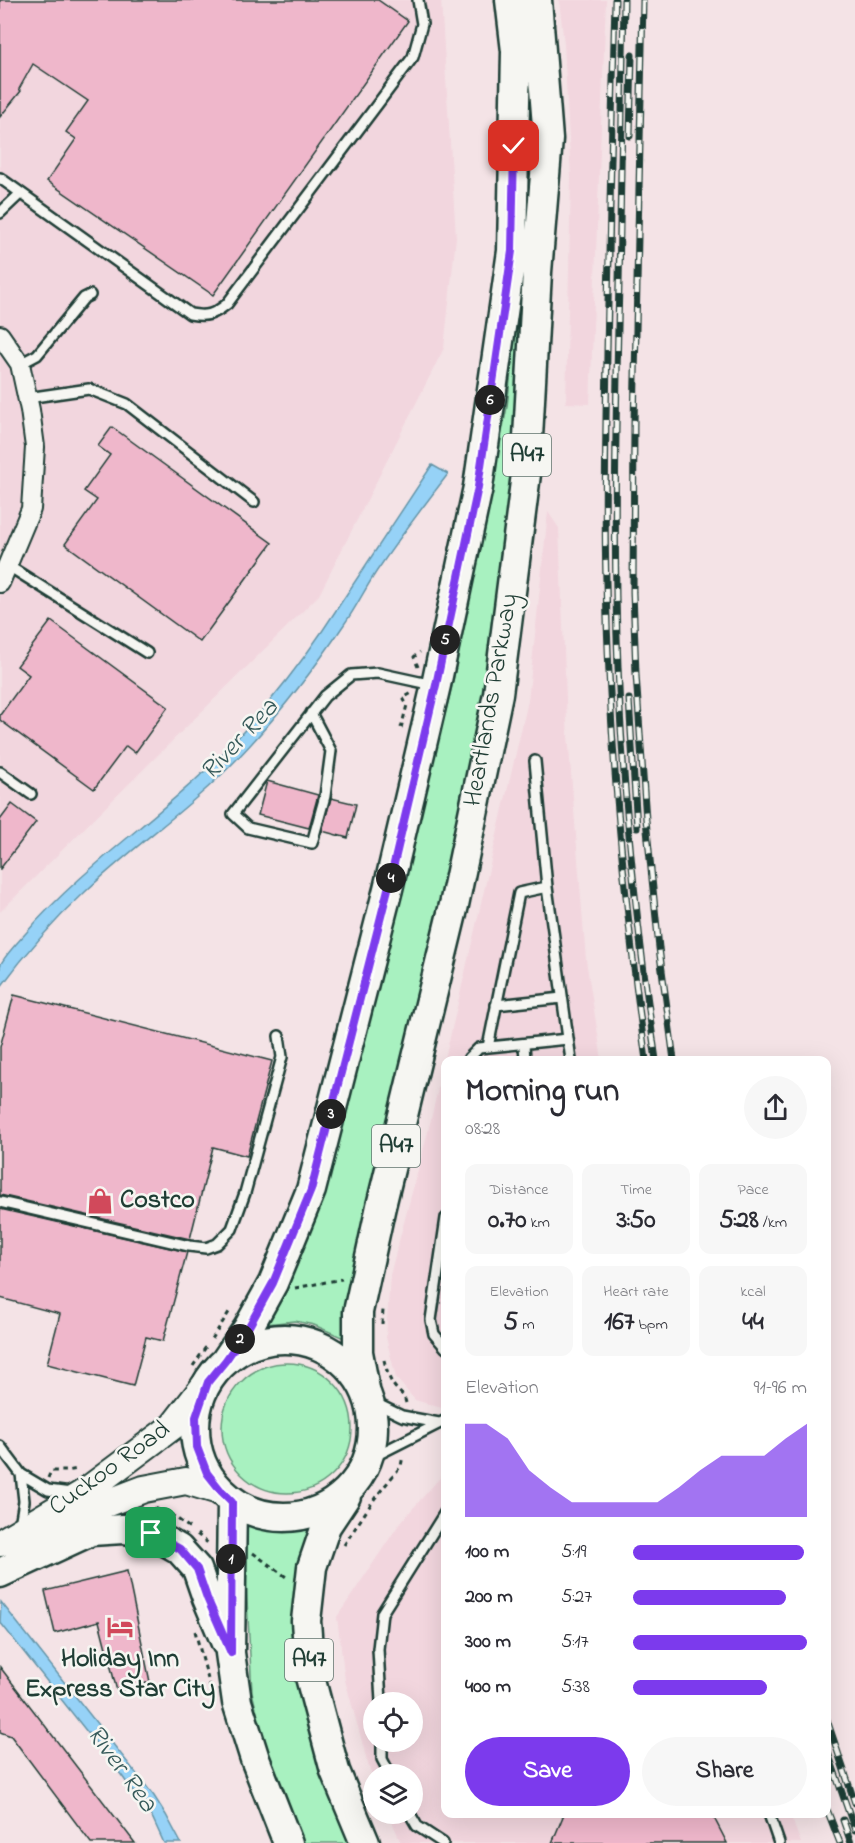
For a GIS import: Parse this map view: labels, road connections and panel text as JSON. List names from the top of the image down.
{
  "streets": {
    "main road": ["A47", "Heartlands Parkway", "Cuckoo Road"]
  },
  "crossings": [
    ["A47", "Heartlands Parkway"],
    ["A47", "Cuckoo Road"],
    ["Heartlands Parkway", "Cuckoo Road"]
  ],
  "water": ["River Rea"],
  "places": {
    "shop": ["Costco"],
    "hotel": ["Holiday Inn Express Star City"]
  },
  "page": {
    "pins": [
      "6",
      "5",
      "4",
      "3",
      "2",
      "1"
    ],
    "heading": ["Morning run", "08:28"],
    "stats": [
      ["Distance", "0.70 km"],
      ["Time", "3:50"],
      ["Pace", "5:28 /km"],
      ["Elevation", "5 m"],
      ["Heart rate", "167 bpm"],
      ["kcal", "44"]
    ],
    "chart": ["Elevation", "91–96 m"],
    "list": [
      {
        "name": "100 m",
        "note": "5:19"
      },
      {
        "name": "200 m",
        "note": "5:27"
      },
      {
        "name": "300 m",
        "note": "5:17"
      },
      {
        "name": "400 m",
        "note": "5:38"
      }
    ],
    "buttons": ["Save", "Share"]
  }
}
